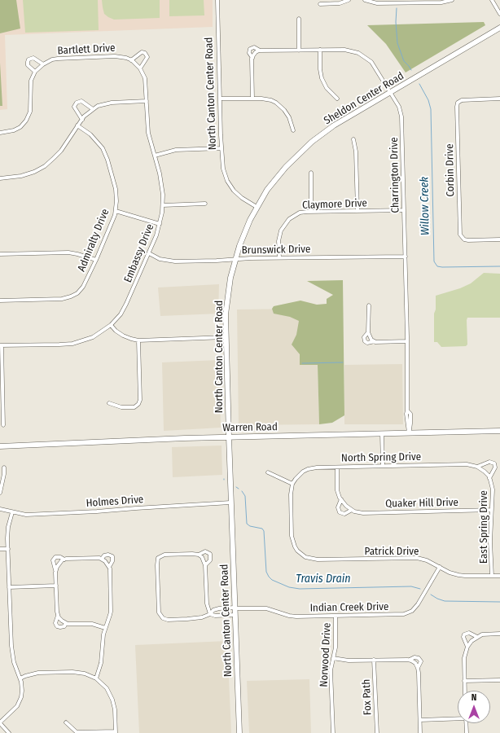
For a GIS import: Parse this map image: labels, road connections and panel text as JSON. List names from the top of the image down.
{
  "streets": {
    "main road": ["North Canton Center Road", "Sheldon Center Road", "Warren Road"],
    "street": [
      "Bartlett Drive",
      "Corbin Drive",
      "Charrington Drive",
      "Claymore Drive",
      "Admiralty Drive",
      "Brunswick Drive",
      "Embassy Drive",
      "North Spring Drive",
      "Holmes Drive",
      "Quaker Hill Drive",
      "East Spring Drive",
      "Patrick Drive",
      "Indian Creek Drive",
      "Norwood Drive",
      "Fox Path"
    ]
  },
  "crossings": [
    ["Bartlett Drive", "Embassy Drive"],
    ["North Canton Center Road", "Sheldon Center Road"],
    ["North Canton Center Road", "Brunswick Drive"],
    ["North Canton Center Road", "Warren Road"],
    ["North Canton Center Road", "Holmes Drive"],
    ["North Canton Center Road", "Indian Creek Drive"],
    ["Sheldon Center Road", "Charrington Drive"],
    ["Charrington Drive", "Claymore Drive"],
    ["Charrington Drive", "Brunswick Drive"],
    ["Charrington Drive", "Warren Road"],
    ["Claymore Drive", "Brunswick Drive"],
    ["Brunswick Drive", "Embassy Drive"],
    ["North Spring Drive", "Quaker Hill Drive"],
    ["North Spring Drive", "East Spring Drive"],
    ["North Spring Drive", "Patrick Drive"],
    ["Quaker Hill Drive", "East Spring Drive"],
    ["East Spring Drive", "Patrick Drive"],
    ["Patrick Drive", "Indian Creek Drive"],
    ["Indian Creek Drive", "Norwood Drive"]
  ],
  "water": ["Willow Creek", "Travis Drain"],
  "north": "top"
}
